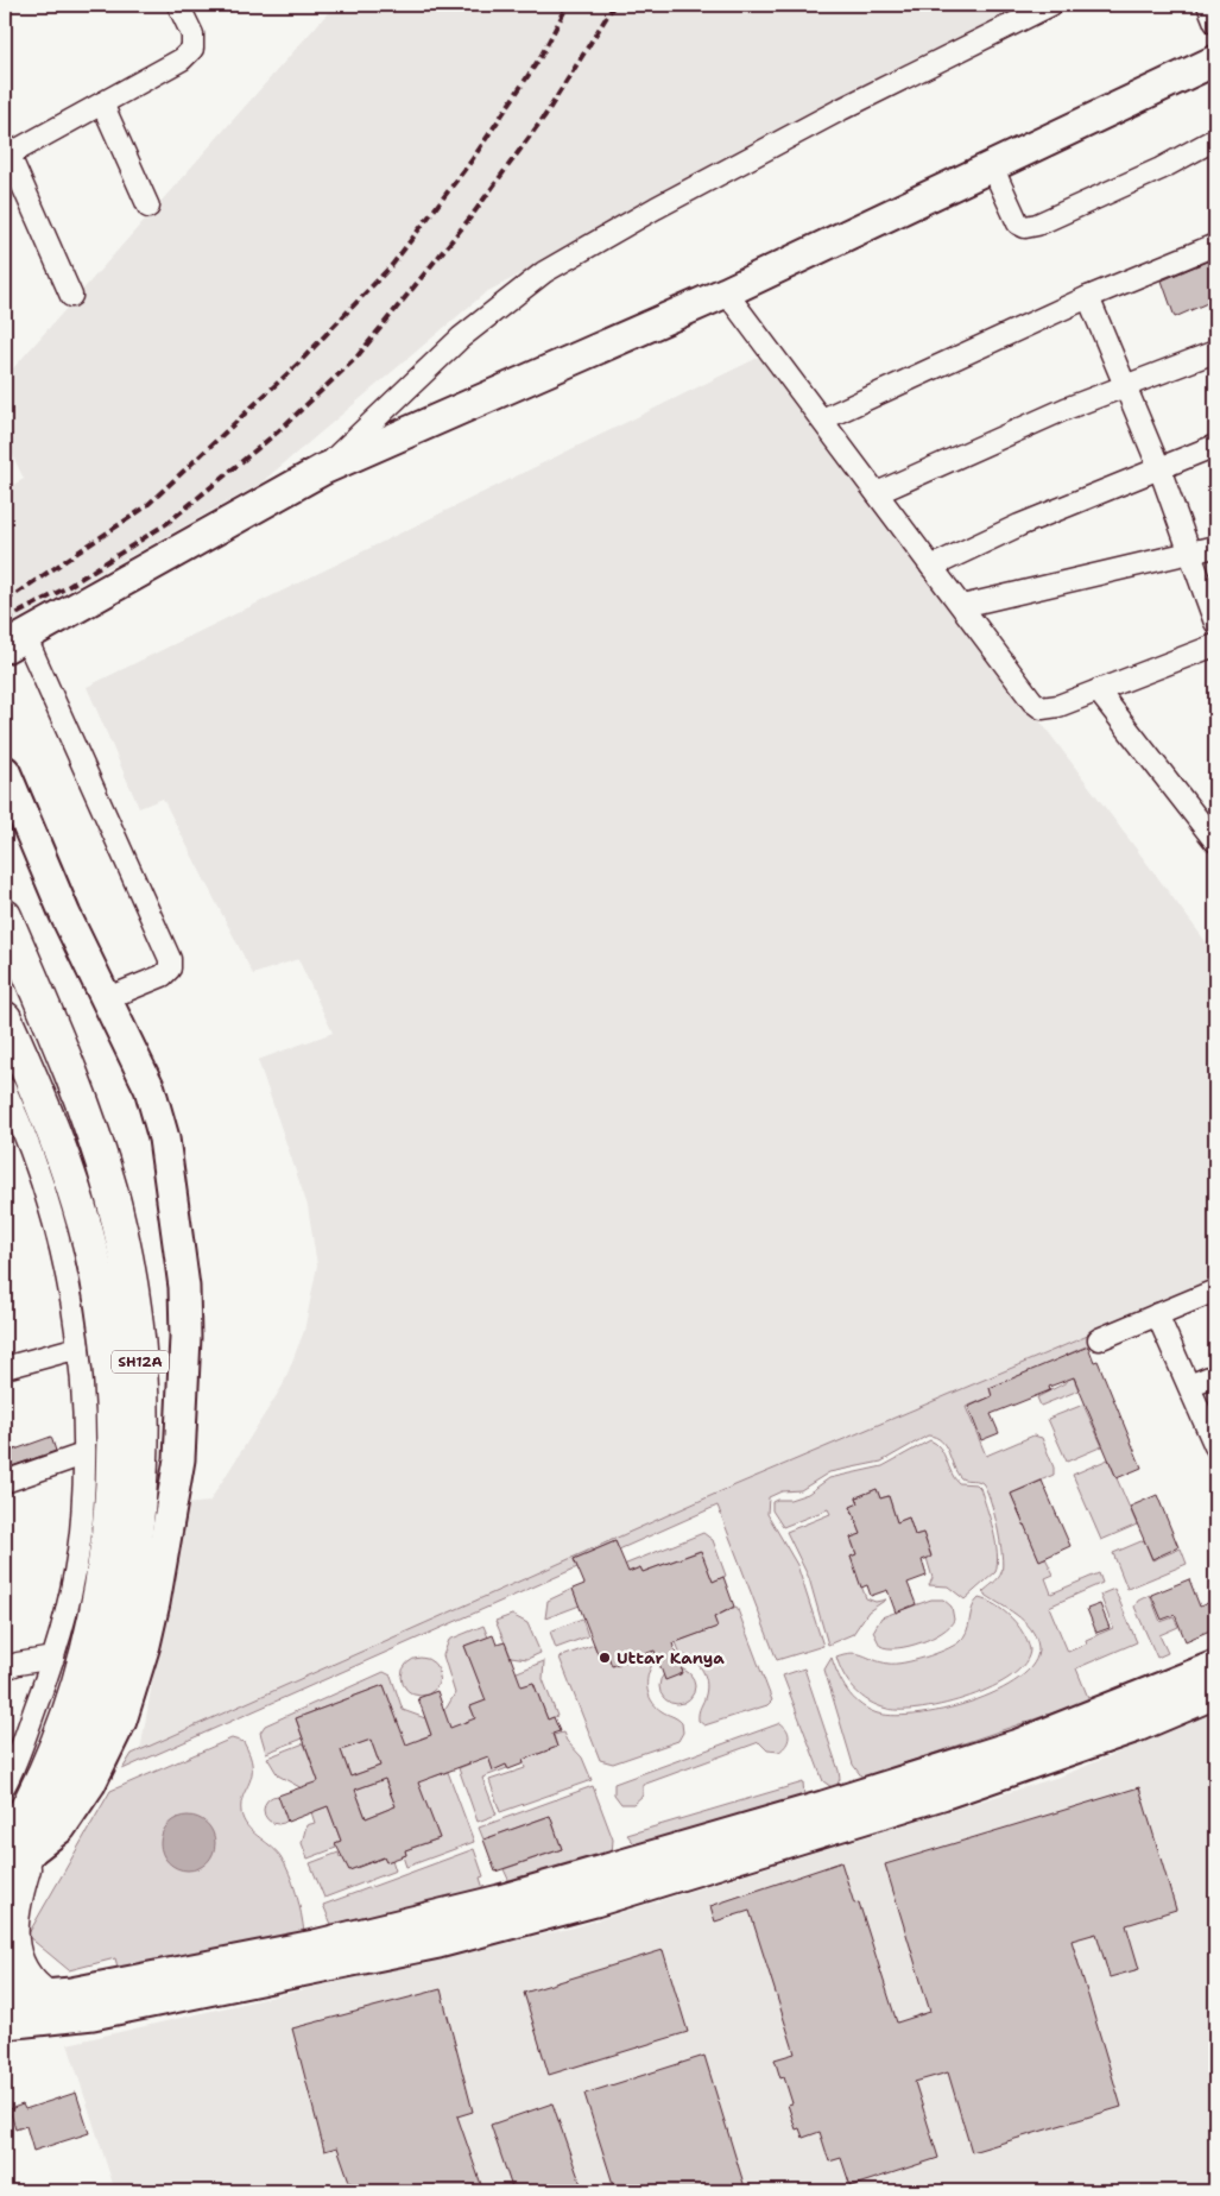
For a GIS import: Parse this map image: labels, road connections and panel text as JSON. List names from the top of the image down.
{
  "streets": {
    "main road": ["SH12A"]
  },
  "places": ["Uttar Kanya"]
}
